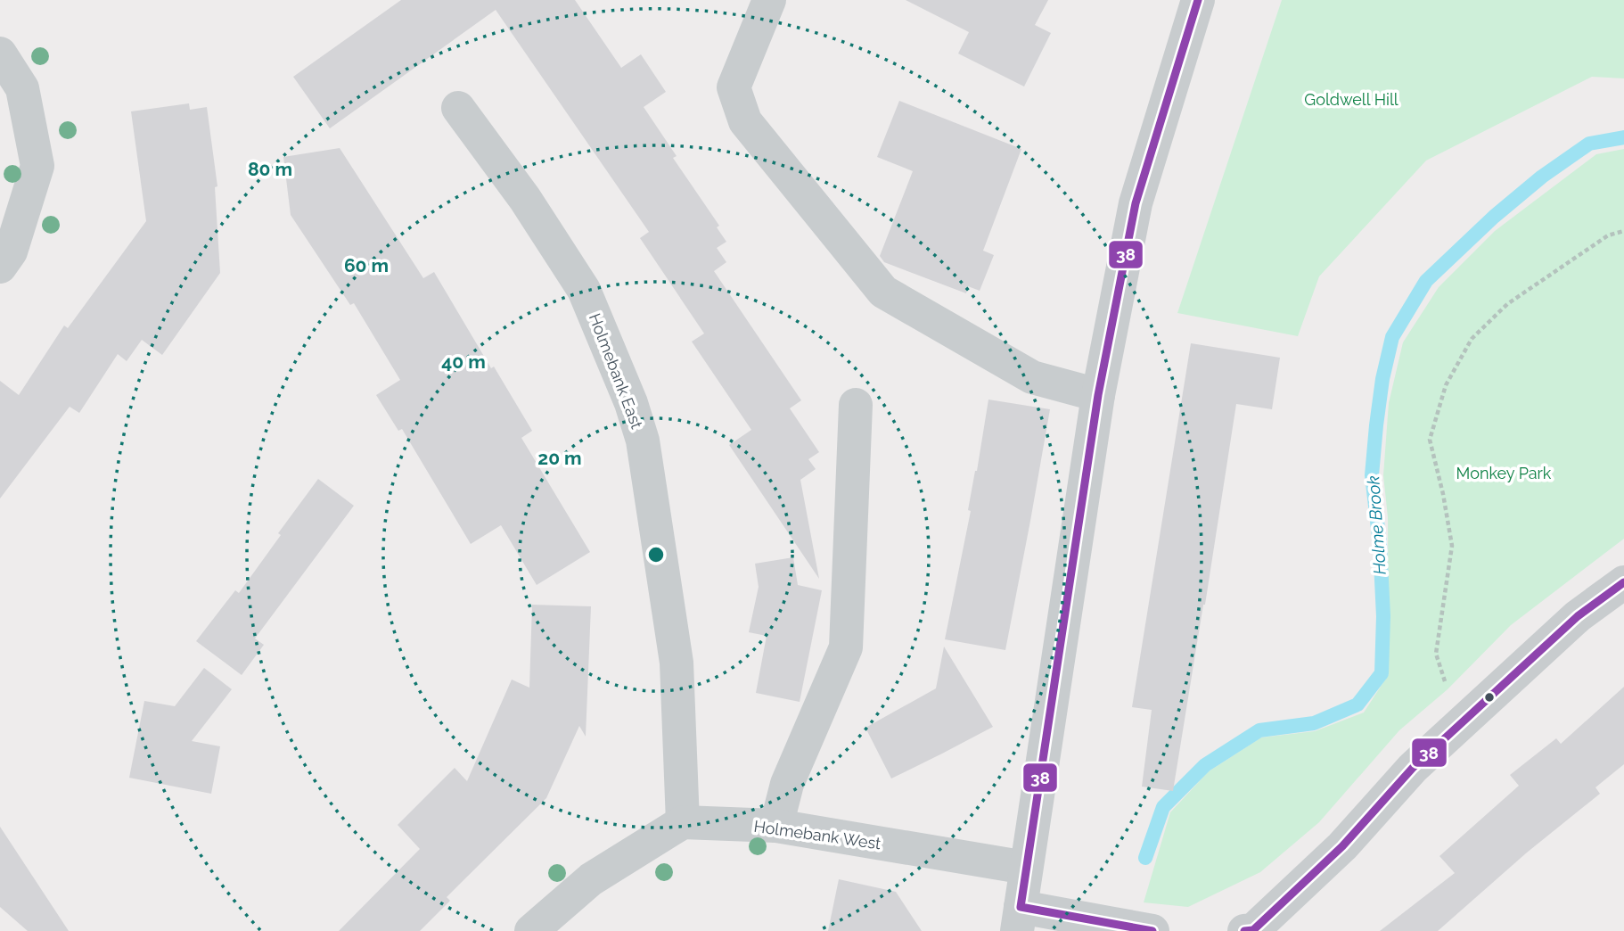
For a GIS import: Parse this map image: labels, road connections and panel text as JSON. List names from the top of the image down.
{
  "streets": {
    "street": ["Holmebank East", "Holmebank West"]
  },
  "crossings": [
    ["Holmebank East", "Holmebank West"]
  ],
  "water": ["Holme Brook"],
  "parks": ["Goldwell Hill", "Monkey Park"],
  "lines": ["transit line 38"],
  "rings": [
    "80 m",
    "60 m",
    "40 m",
    "20 m"
  ]
}
